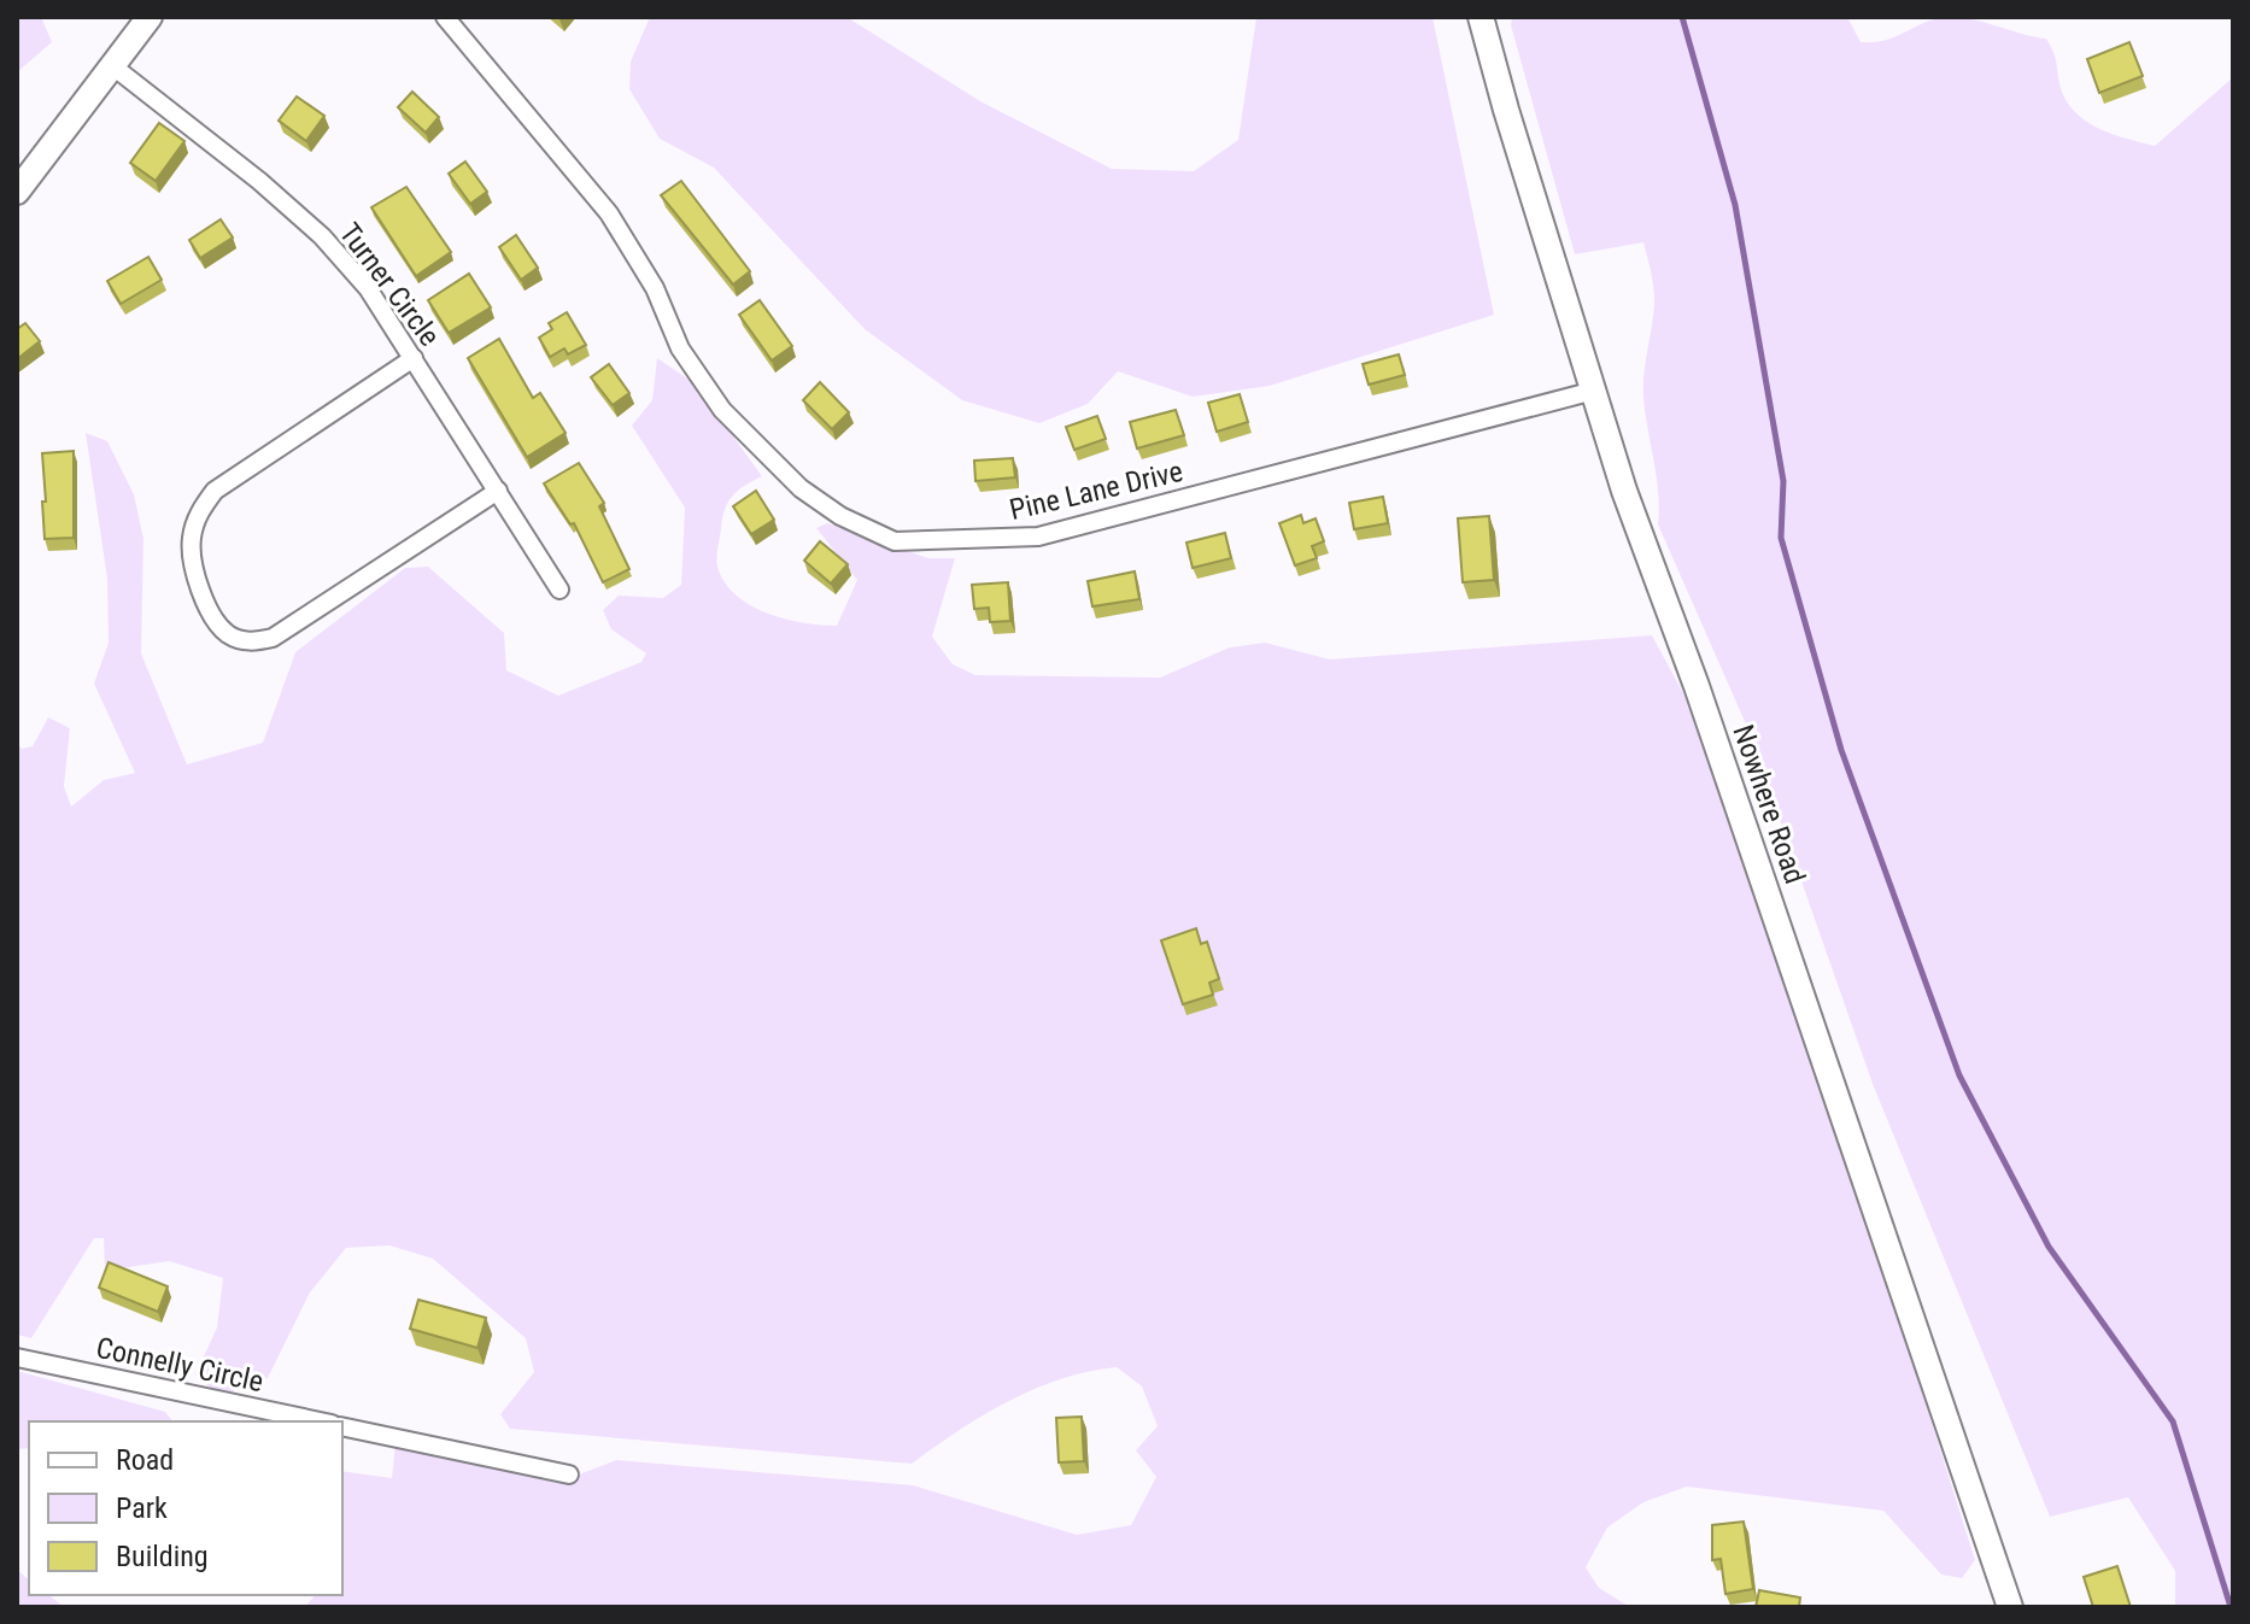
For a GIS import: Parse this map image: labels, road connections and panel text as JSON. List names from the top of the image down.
{
  "streets": {
    "street": [
      "Turner Circle",
      "Pine Lane Drive",
      "Nowhere Road",
      "Connelly Circle"
    ]
  },
  "crossings": [
    ["Pine Lane Drive", "Nowhere Road"]
  ],
  "legend": ["Road", "Park", "Building"]
}
